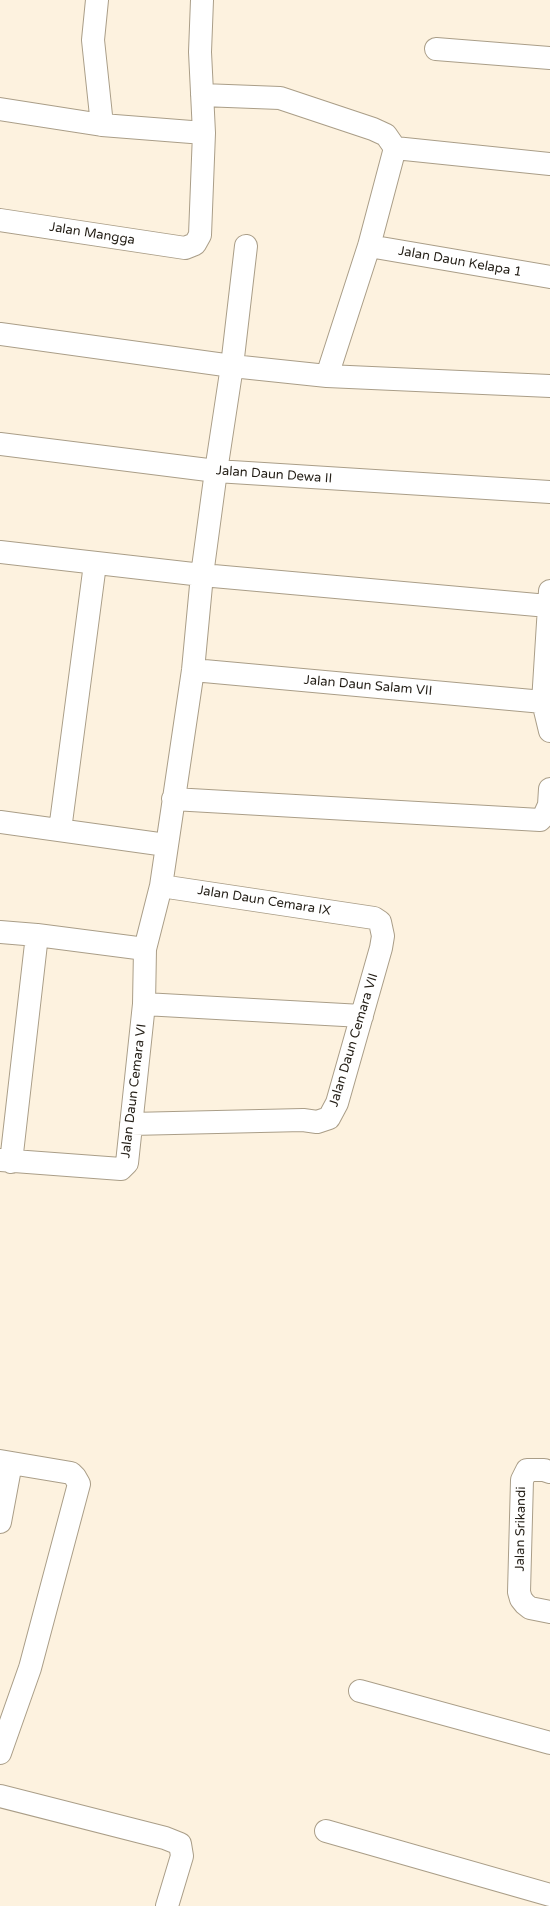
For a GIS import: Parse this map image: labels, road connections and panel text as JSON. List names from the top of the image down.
{
  "streets": {
    "street": [
      "Jalan Mangga",
      "Jalan Daun Kelapa 1",
      "Jalan Daun Dewa II",
      "Jalan Daun Salam VII",
      "Jalan Daun Cemara IX",
      "Jalan Daun Cemara VII",
      "Jalan Daun Cemara VI",
      "Jalan Srikandi"
    ]
  },
  "crossings": [
    ["Jalan Daun Dewa II", "Jalan Daun Cemara VI"],
    ["Jalan Daun Salam VII", "Jalan Daun Cemara VI"],
    ["Jalan Daun Cemara IX", "Jalan Daun Cemara VII"],
    ["Jalan Daun Cemara IX", "Jalan Daun Cemara VI"],
    ["Jalan Daun Cemara VII", "Jalan Daun Cemara VI"]
  ]
}
